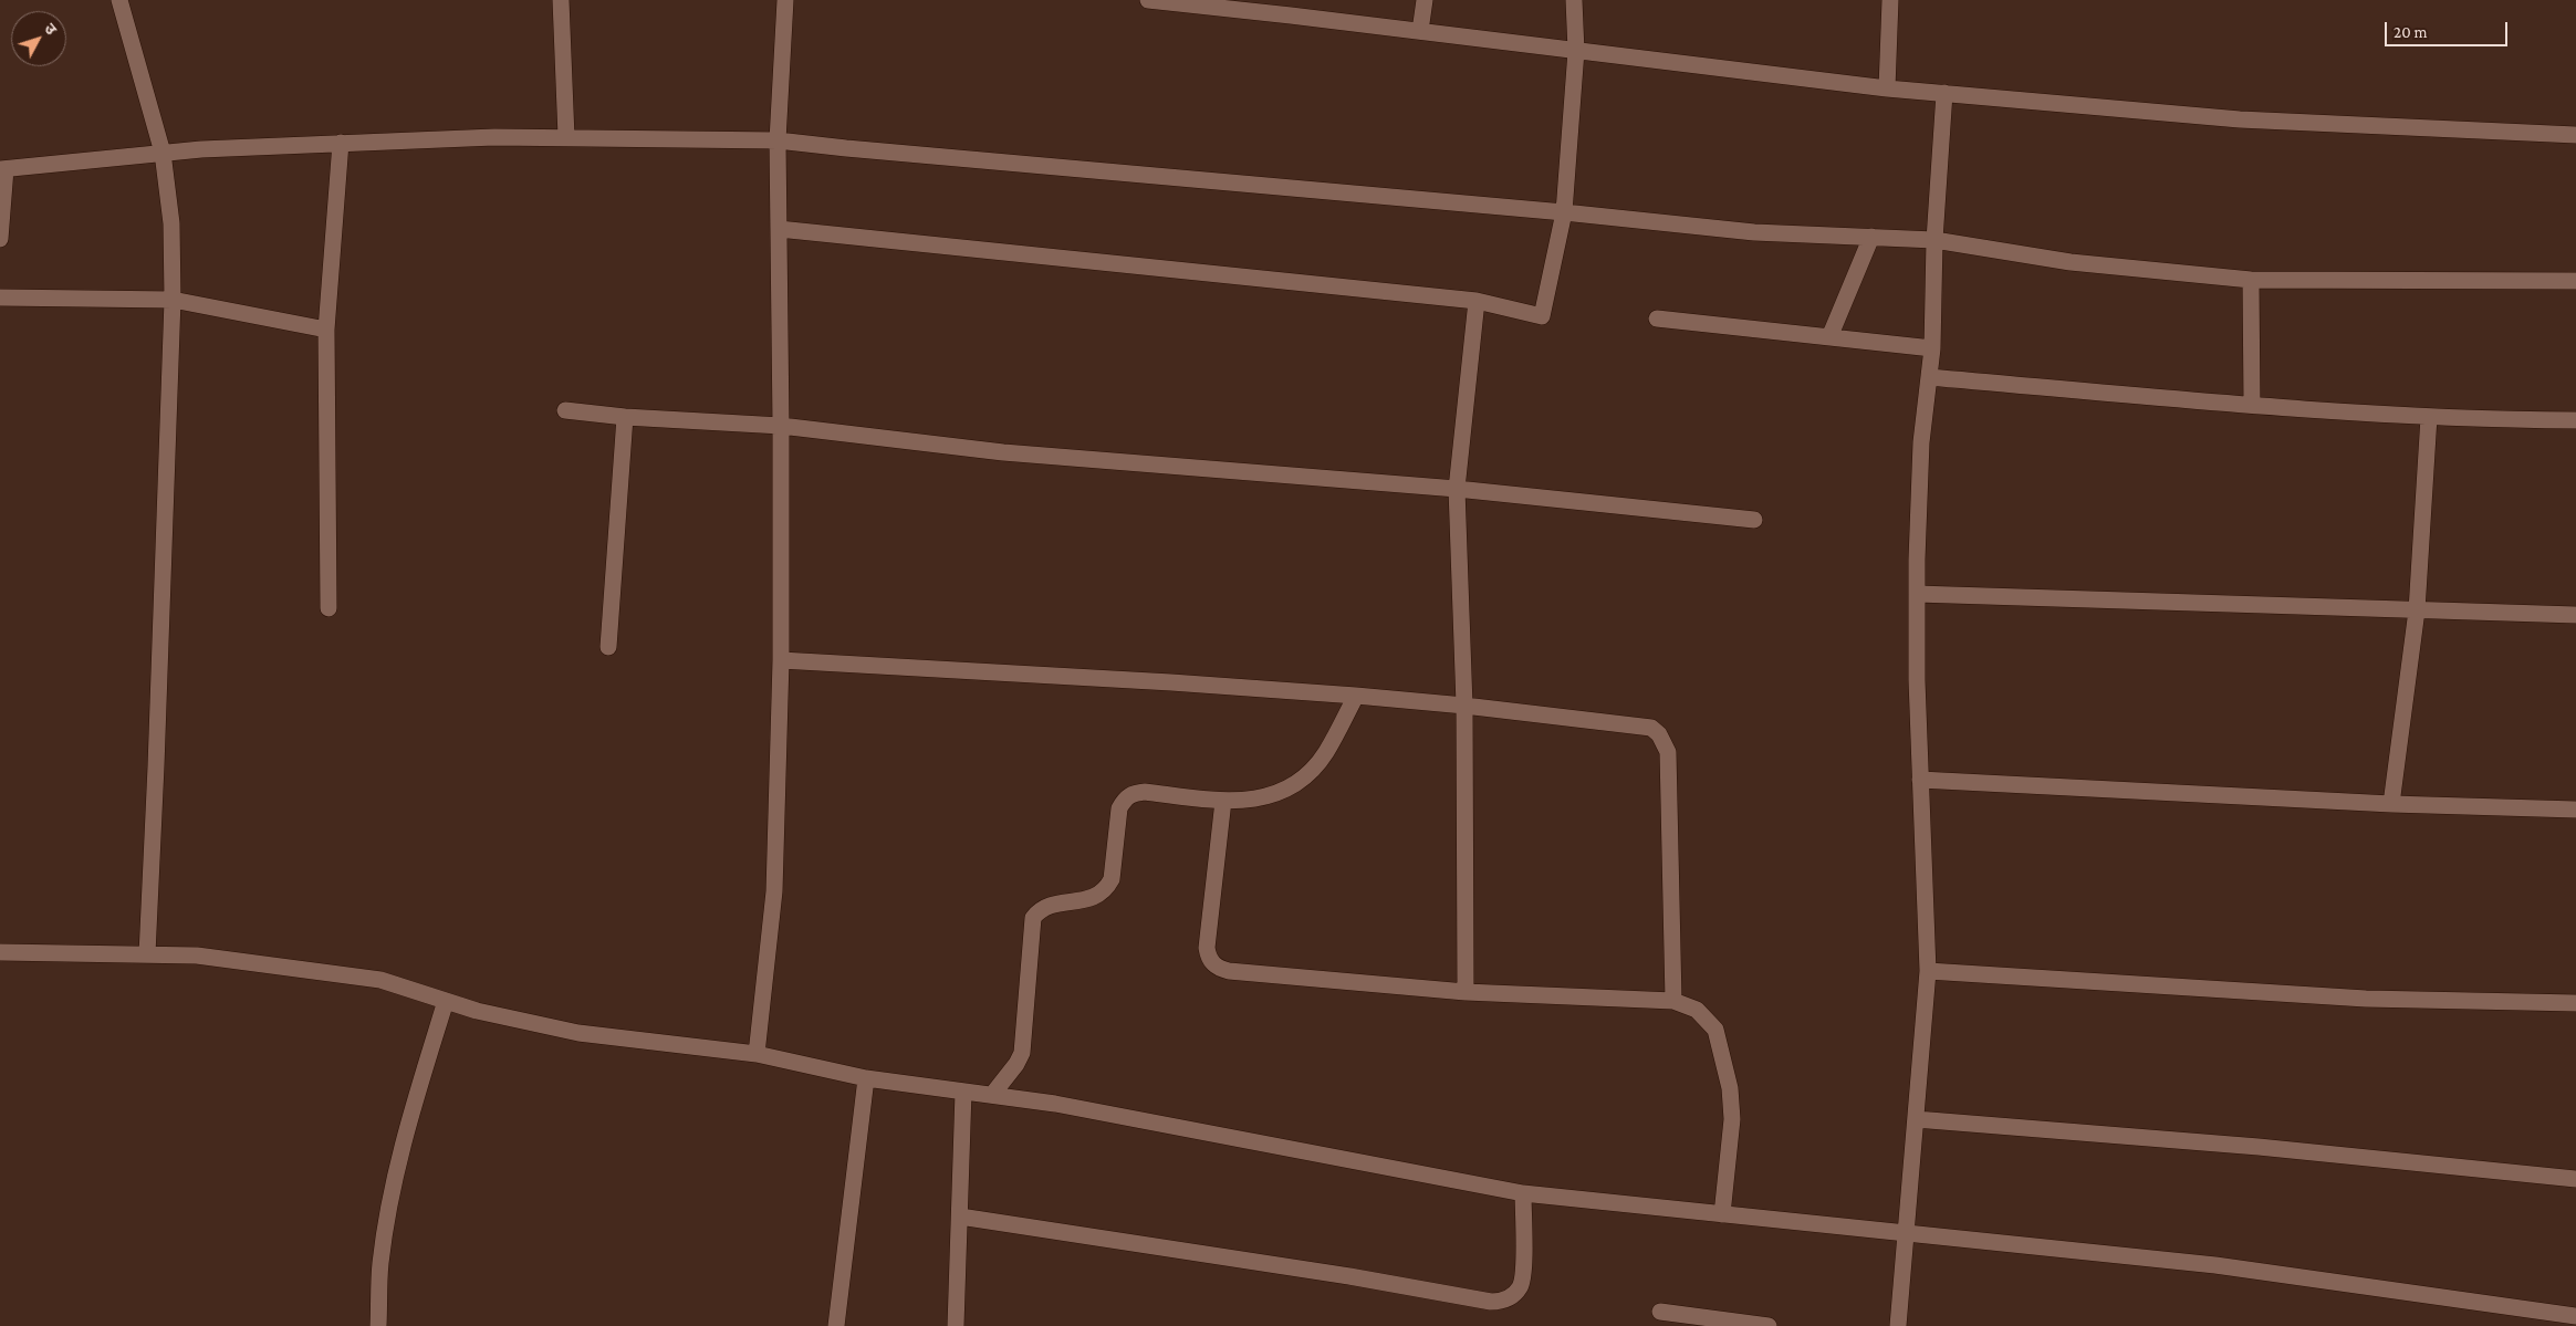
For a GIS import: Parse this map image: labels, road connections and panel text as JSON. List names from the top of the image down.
{
  "scale_bar": "20 m",
  "north": "top right"
}
